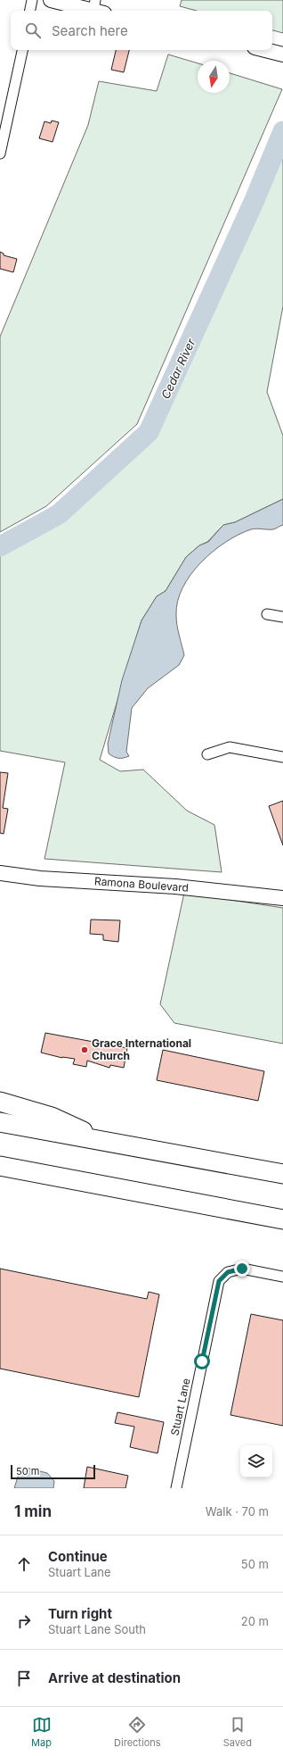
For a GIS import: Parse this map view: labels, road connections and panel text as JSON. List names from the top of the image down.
{
  "streets": {
    "street": ["Ramona Boulevard", "Stuart Lane"]
  },
  "water": ["Cedar River"],
  "places": ["Grace International Church"],
  "scale_bar": "50 m",
  "north": "bottom",
  "page": {
    "search": "Search here",
    "scale": "50 m",
    "heading": ["1 min", "Walk · 70 m"],
    "list": [
      ["Continue", "Stuart Lane", "50 m"],
      ["Turn right", "Stuart Lane South", "20 m"],
      "Arrive at destination"
    ],
    "nav": ["Map", "Directions", "Saved"]
  }
}
